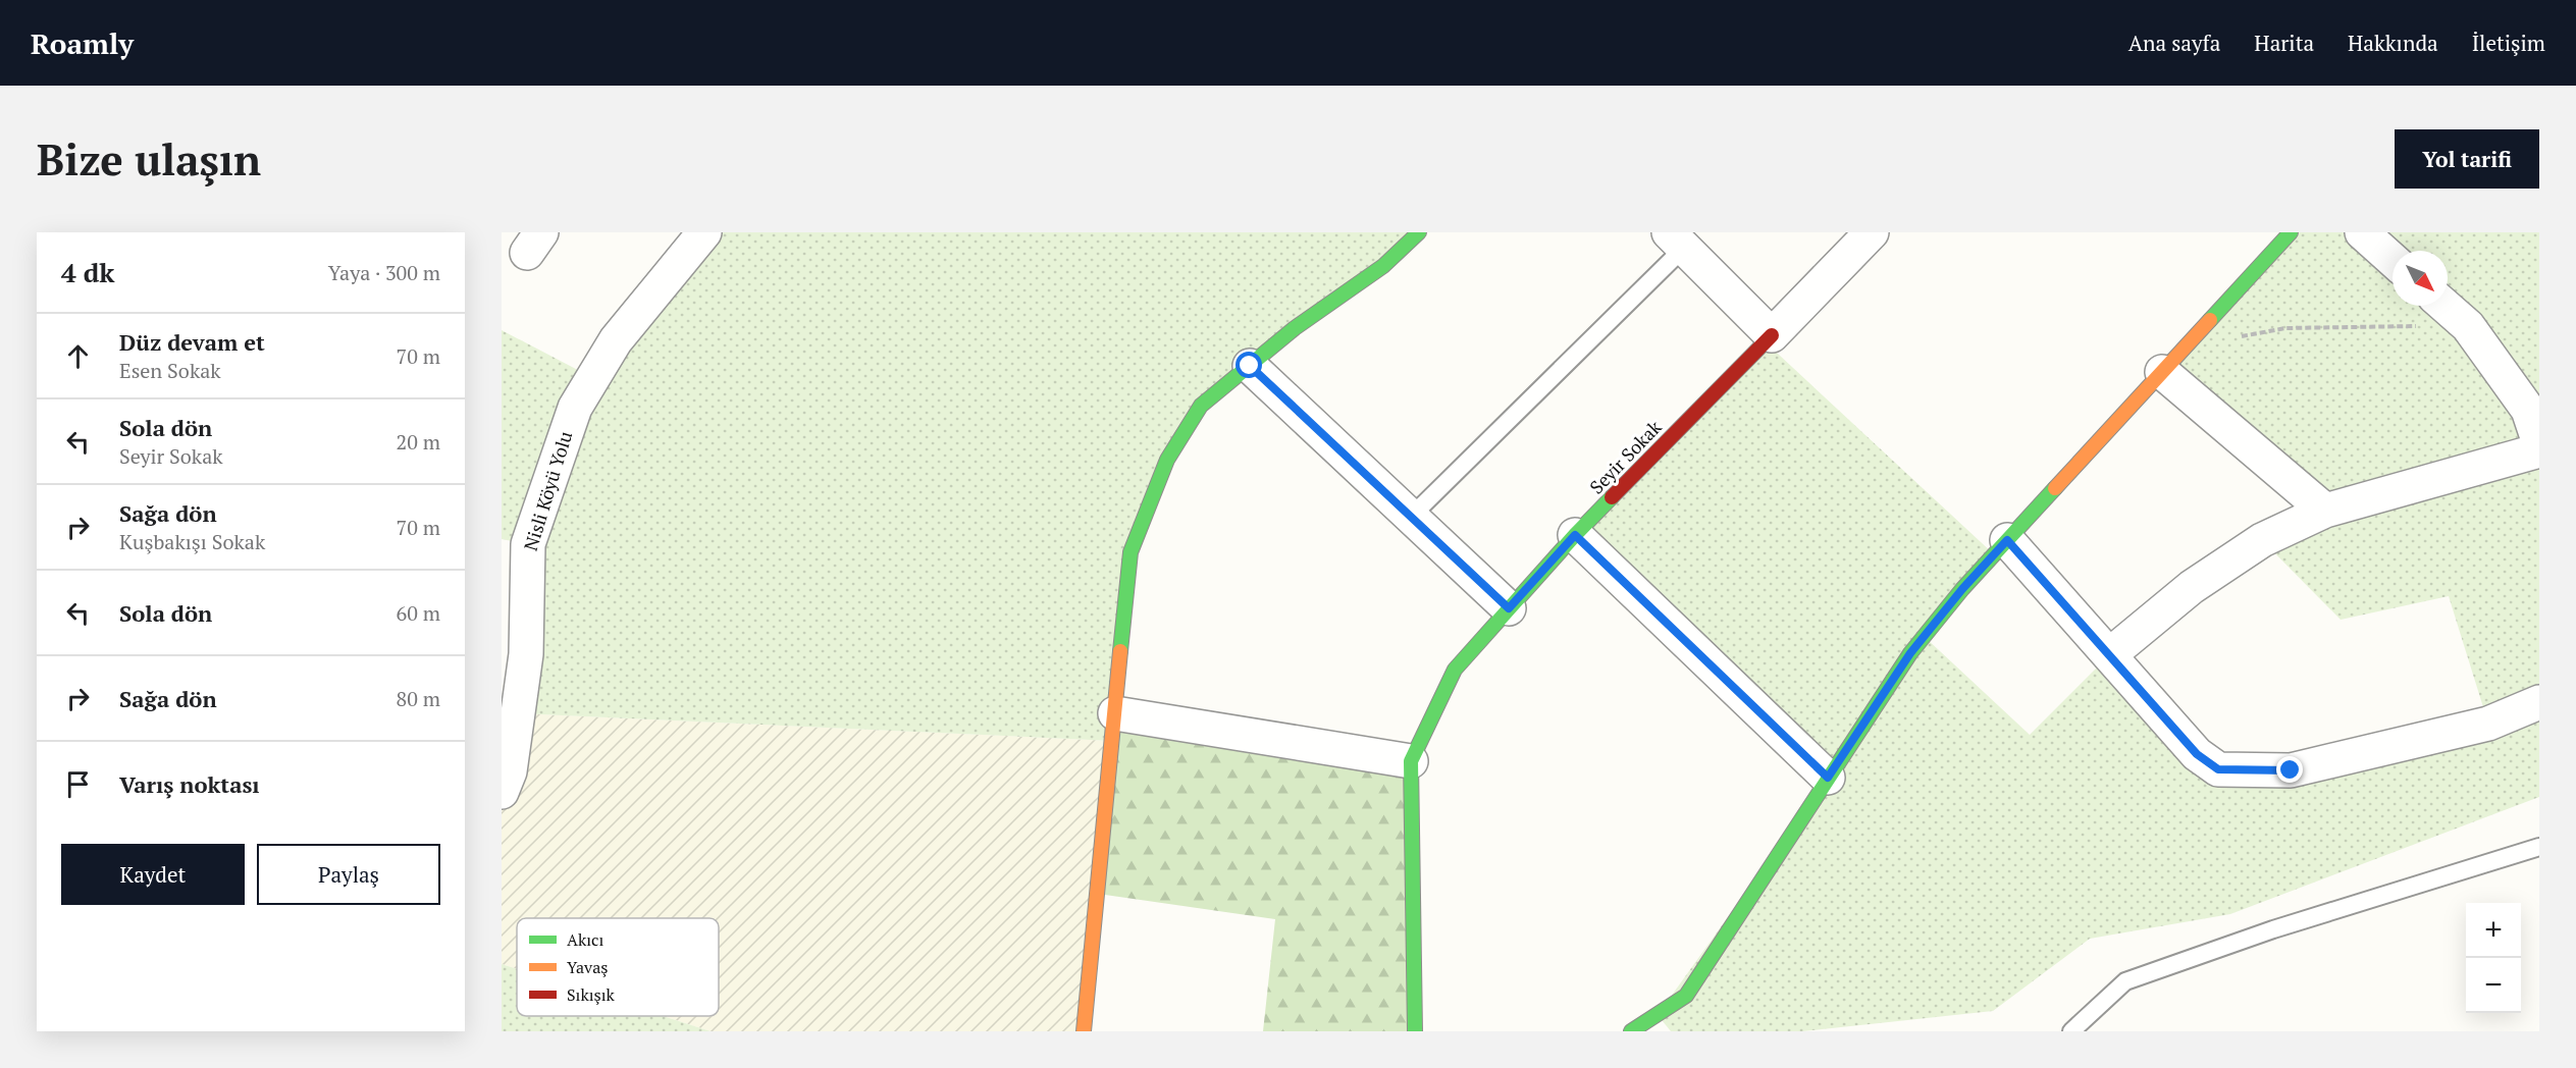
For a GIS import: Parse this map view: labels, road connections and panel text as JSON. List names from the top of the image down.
{
  "streets": {
    "street": ["Seyir Sokak", "Nisli Köyü Yolu"]
  },
  "legend": ["Akıcı", "Yavaş", "Sıkışık"],
  "north": "bottom right",
  "page": {
    "header": "Roamly",
    "nav": [
      "Ana sayfa",
      "Harita",
      "Hakkında",
      "İletişim"
    ],
    "buttons": [
      "Yol tarifi",
      ["Kaydet", "Paylaş"]
    ],
    "title": "Bize ulaşın",
    "heading": ["4 dk", "Yaya · 300 m"],
    "list": [
      ["Düz devam et", "Esen Sokak", "70 m"],
      ["Sola dön", "Seyir Sokak", "20 m"],
      ["Sağa dön", "Kuşbakışı Sokak", "70 m"],
      ["Sola dön", "60 m"],
      ["Sağa dön", "80 m"],
      "Varış noktası"
    ],
    "map_buttons": ["+", "−"]
  }
}
